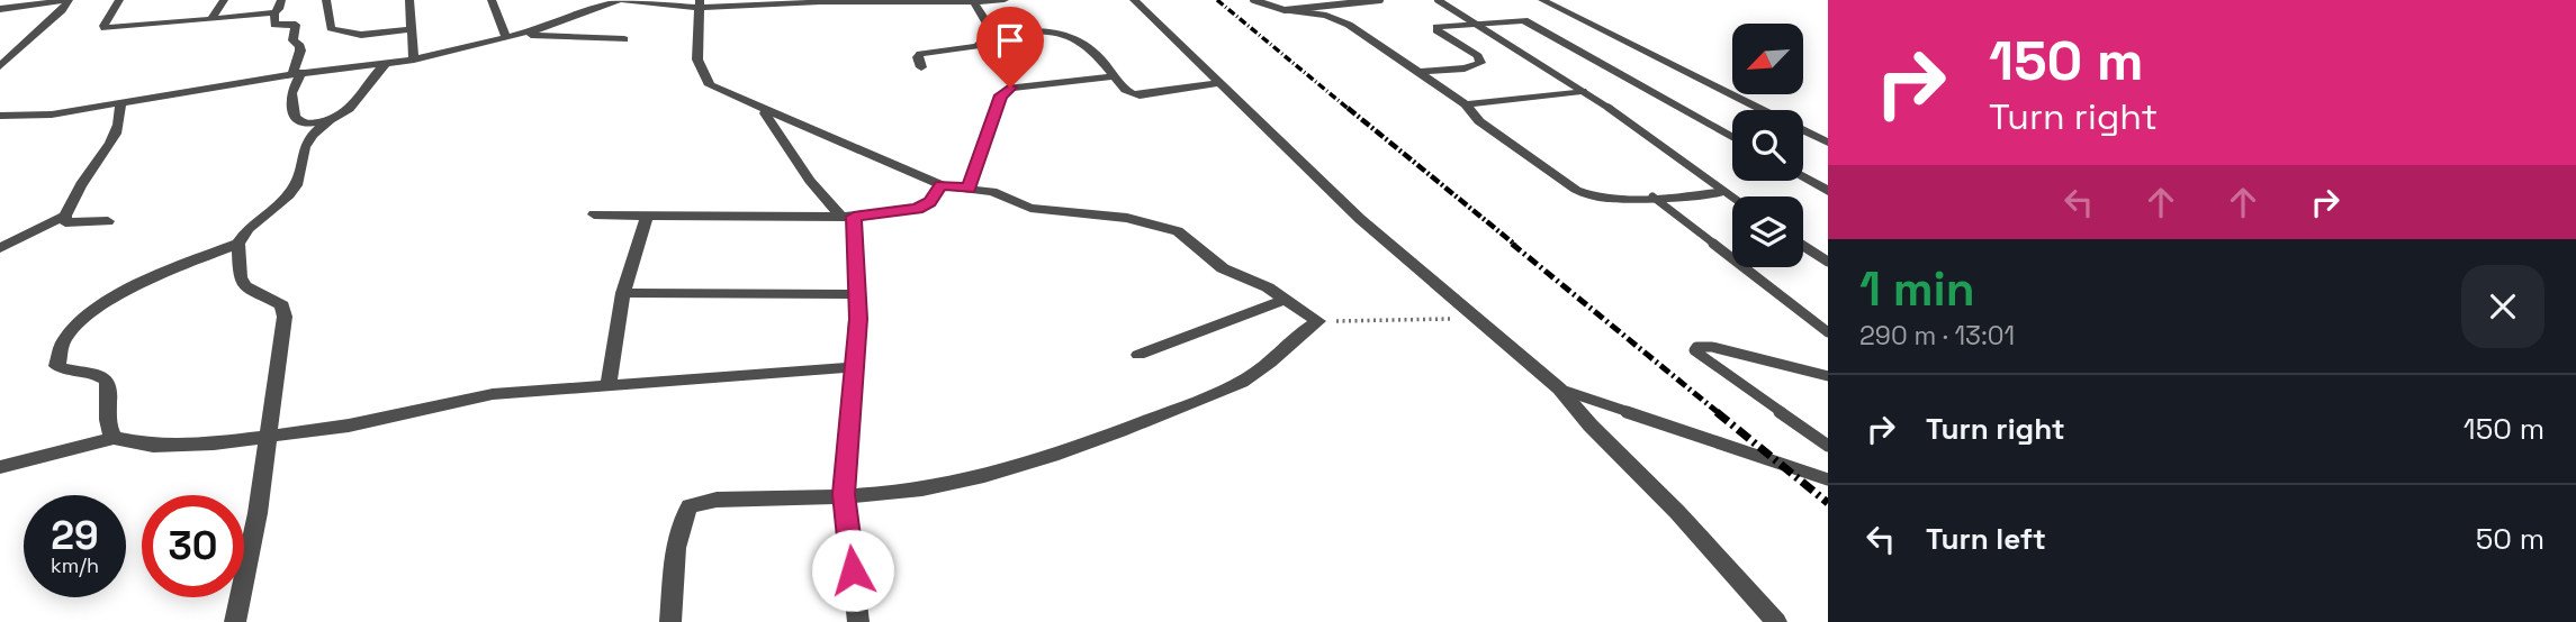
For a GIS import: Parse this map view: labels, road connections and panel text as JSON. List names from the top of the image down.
{
  "north": "bottom left",
  "page": {
    "turn": ["150 m", "Turn right"],
    "heading": ["1 min", "290 m · 13:01"],
    "list": [
      {
        "name": "Turn right",
        "value": "150 m"
      },
      {
        "name": "Turn left",
        "value": "50 m"
      }
    ],
    "speed": "29 km/h",
    "limit": "30"
  }
}
